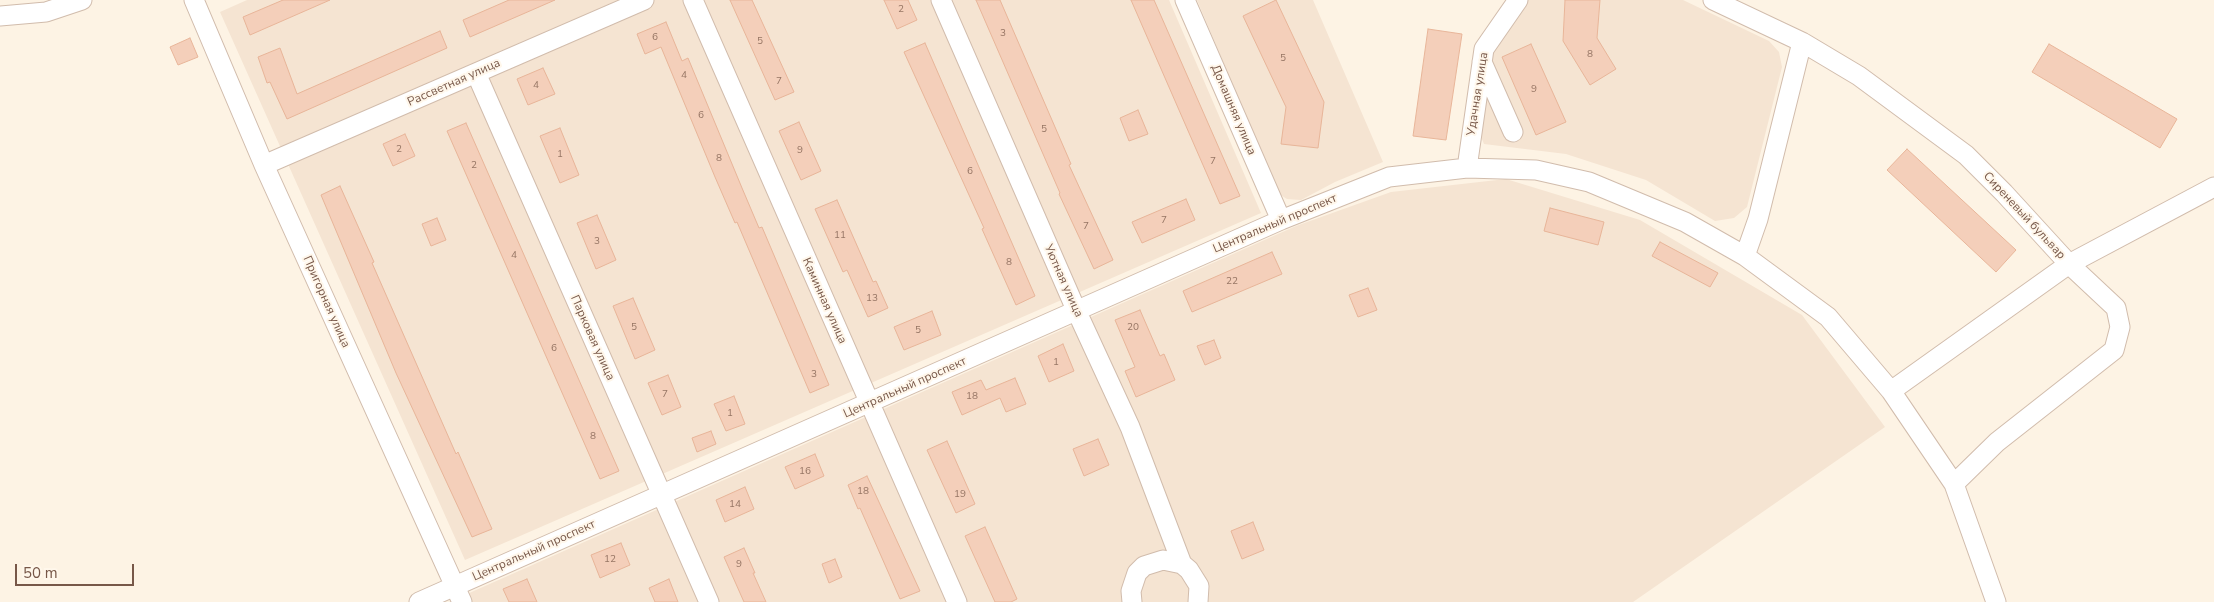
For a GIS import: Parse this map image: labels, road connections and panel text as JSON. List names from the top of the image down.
{
  "streets": {
    "street": [
      "Рассветная улица",
      "Удачная улица",
      "Домашняя улица",
      "Сиреневый бульвар",
      "Центральный проспект",
      "Уютная улица",
      "Каминная улица",
      "Пригорная улица",
      "Парковая улица"
    ]
  },
  "crossings": [
    ["Рассветная улица", "Пригорная улица"],
    ["Рассветная улица", "Парковая улица"],
    ["Удачная улица", "Центральный проспект"],
    ["Домашняя улица", "Центральный проспект"],
    ["Сиреневый бульвар", "Центральный проспект"],
    ["Центральный проспект", "Уютная улица"],
    ["Центральный проспект", "Каминная улица"],
    ["Центральный проспект", "Пригорная улица"],
    ["Центральный проспект", "Парковая улица"]
  ],
  "house_numbers": [
    "2",
    "3",
    "6",
    "5",
    "8",
    "5",
    "4",
    "7",
    "4",
    "9",
    "6",
    "5",
    "2",
    "9",
    "1",
    "8",
    "7",
    "2",
    "6",
    "7",
    "7",
    "11",
    "3",
    "4",
    "8",
    "22",
    "13",
    "5",
    "20",
    "5",
    "6",
    "1",
    "3",
    "7",
    "18",
    "1",
    "8",
    "16",
    "18",
    "19",
    "14",
    "12",
    "9"
  ],
  "scale_bar": "50 m"
}
